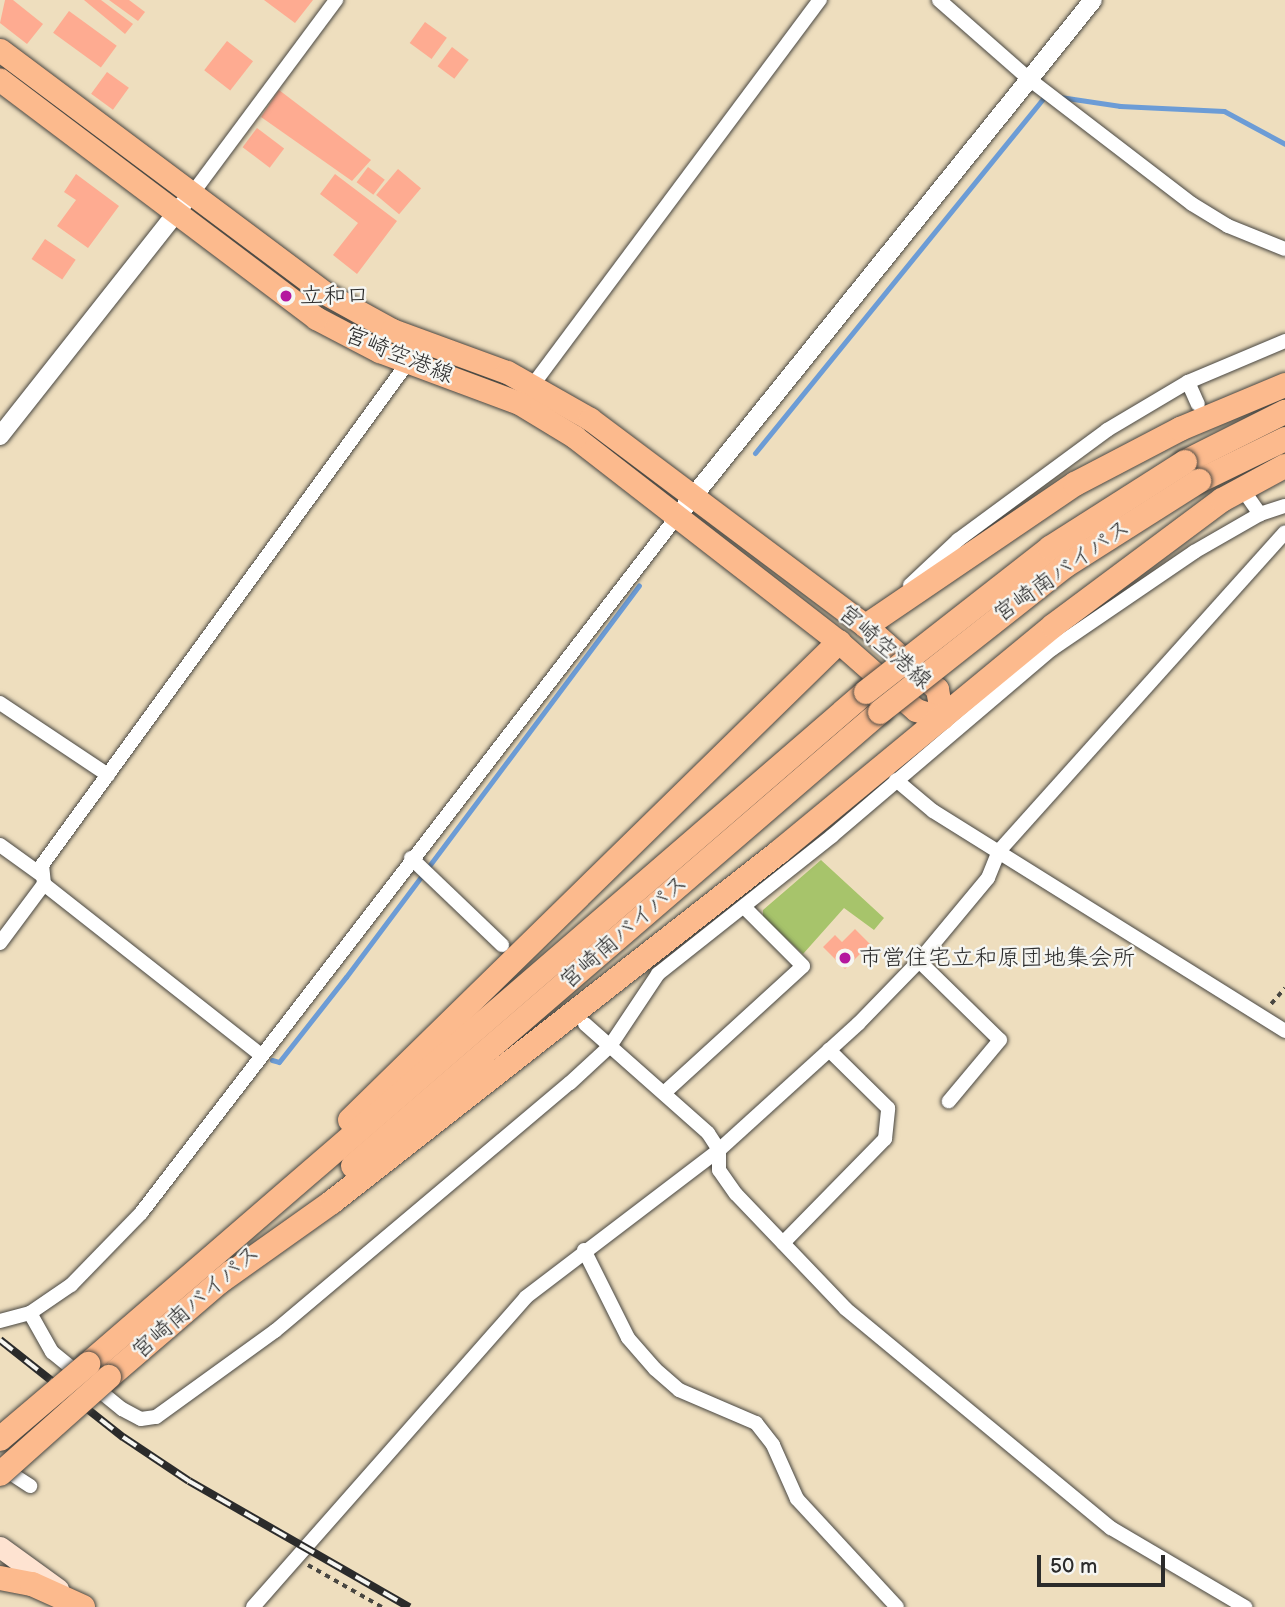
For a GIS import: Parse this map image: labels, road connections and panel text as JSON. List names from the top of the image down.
{
  "streets": {
    "highway": ["宮崎南バイパス"],
    "main road": ["宮崎空港線"]
  },
  "places": ["立和口", "市営住宅立和原団地集会所"],
  "scale_bar": "50 m"
}
